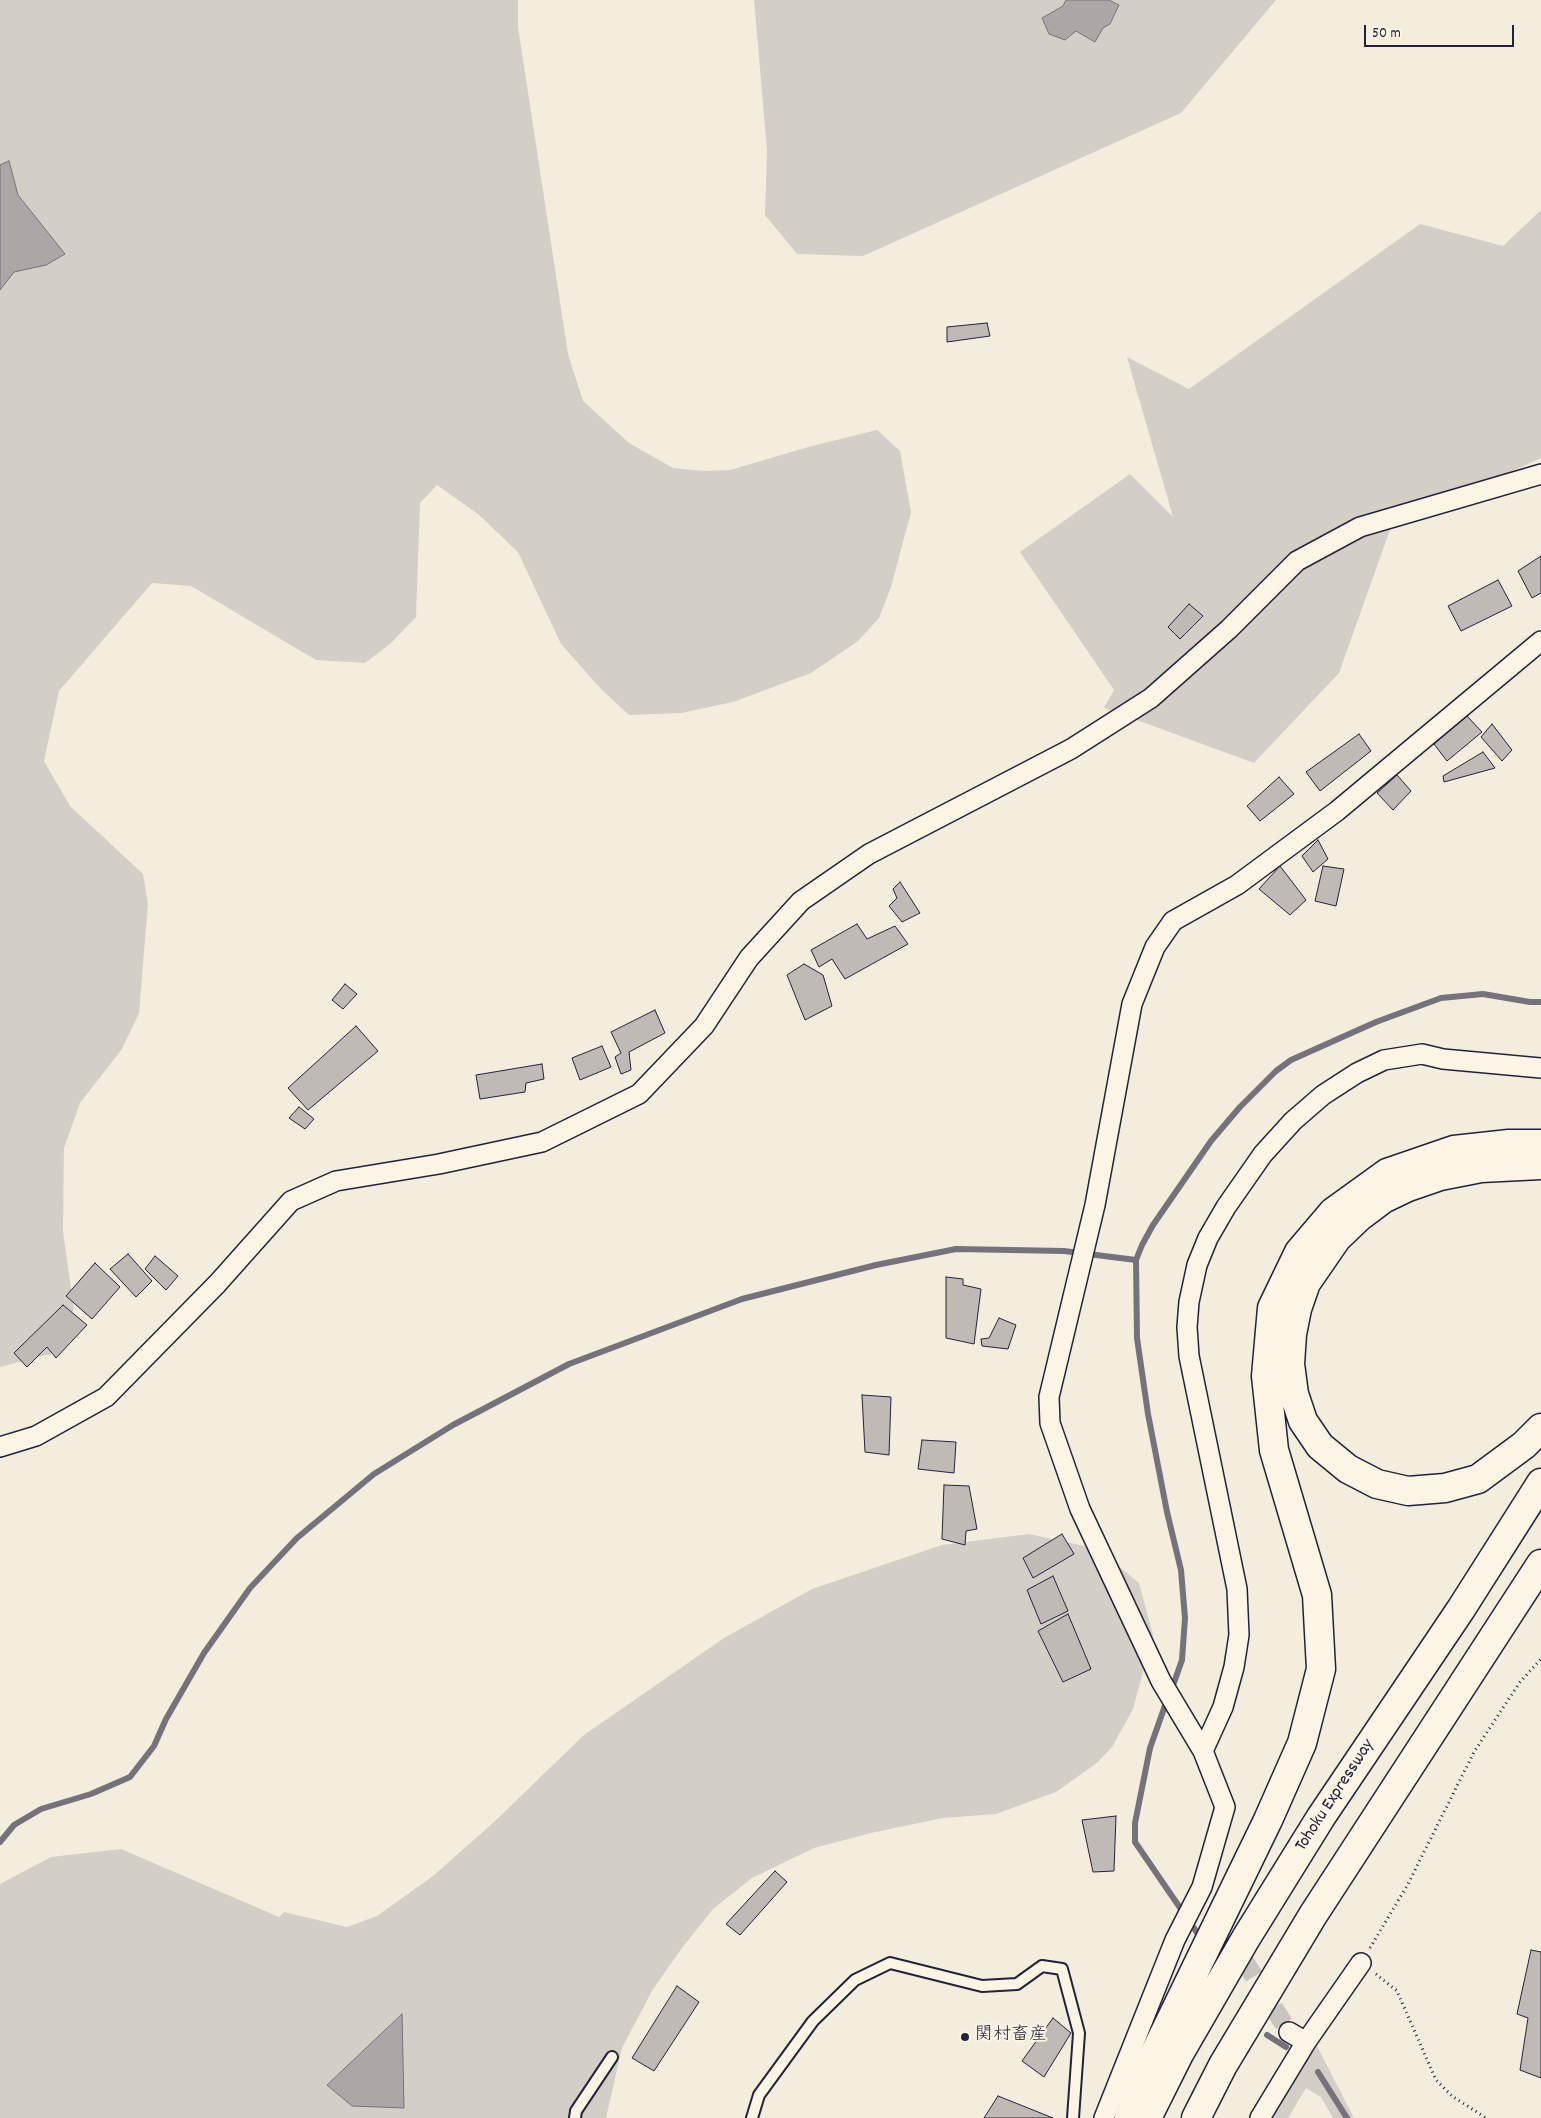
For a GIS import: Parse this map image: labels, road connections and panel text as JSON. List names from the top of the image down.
{
  "streets": {
    "highway": ["Tohoku Expressway"]
  },
  "places": ["関村畜産"],
  "scale_bar": "50 m"
}
